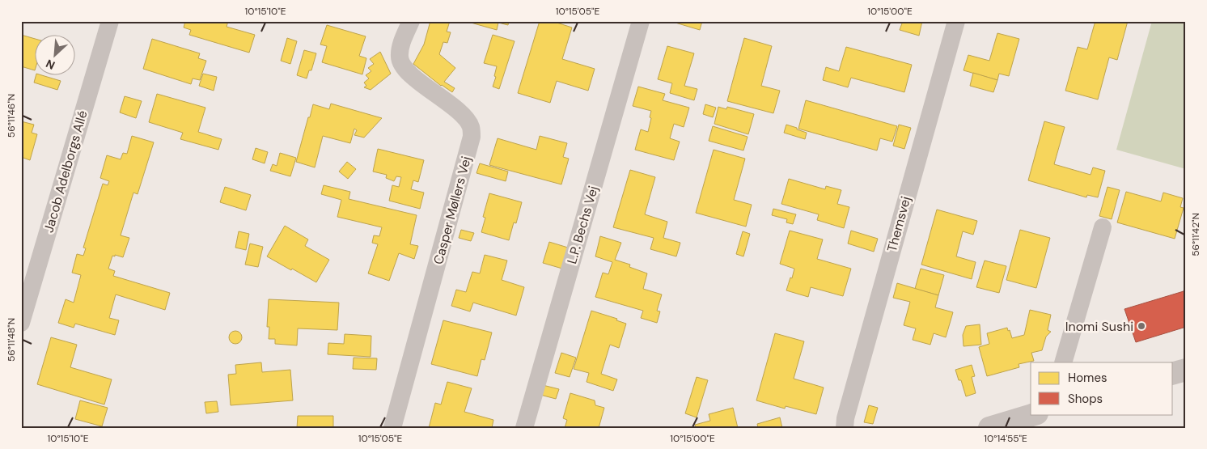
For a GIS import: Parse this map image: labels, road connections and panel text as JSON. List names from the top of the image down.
{
  "streets": {
    "street": [
      "Jacob Adelborgs Allé",
      "Casper Møllers Vej",
      "Themsvej",
      "L.P. Bechs Vej"
    ]
  },
  "places": ["Inomi Sushi"],
  "legend": ["Homes", "Shops"],
  "north": "bottom left",
  "coordinates": [
    "10°15'10\"E",
    "10°15'05\"E",
    "10°15'00\"E",
    "56°11'46\"N",
    "56°11'42\"N",
    "56°11'48\"N",
    "10°14'55\"E"
  ]
}
